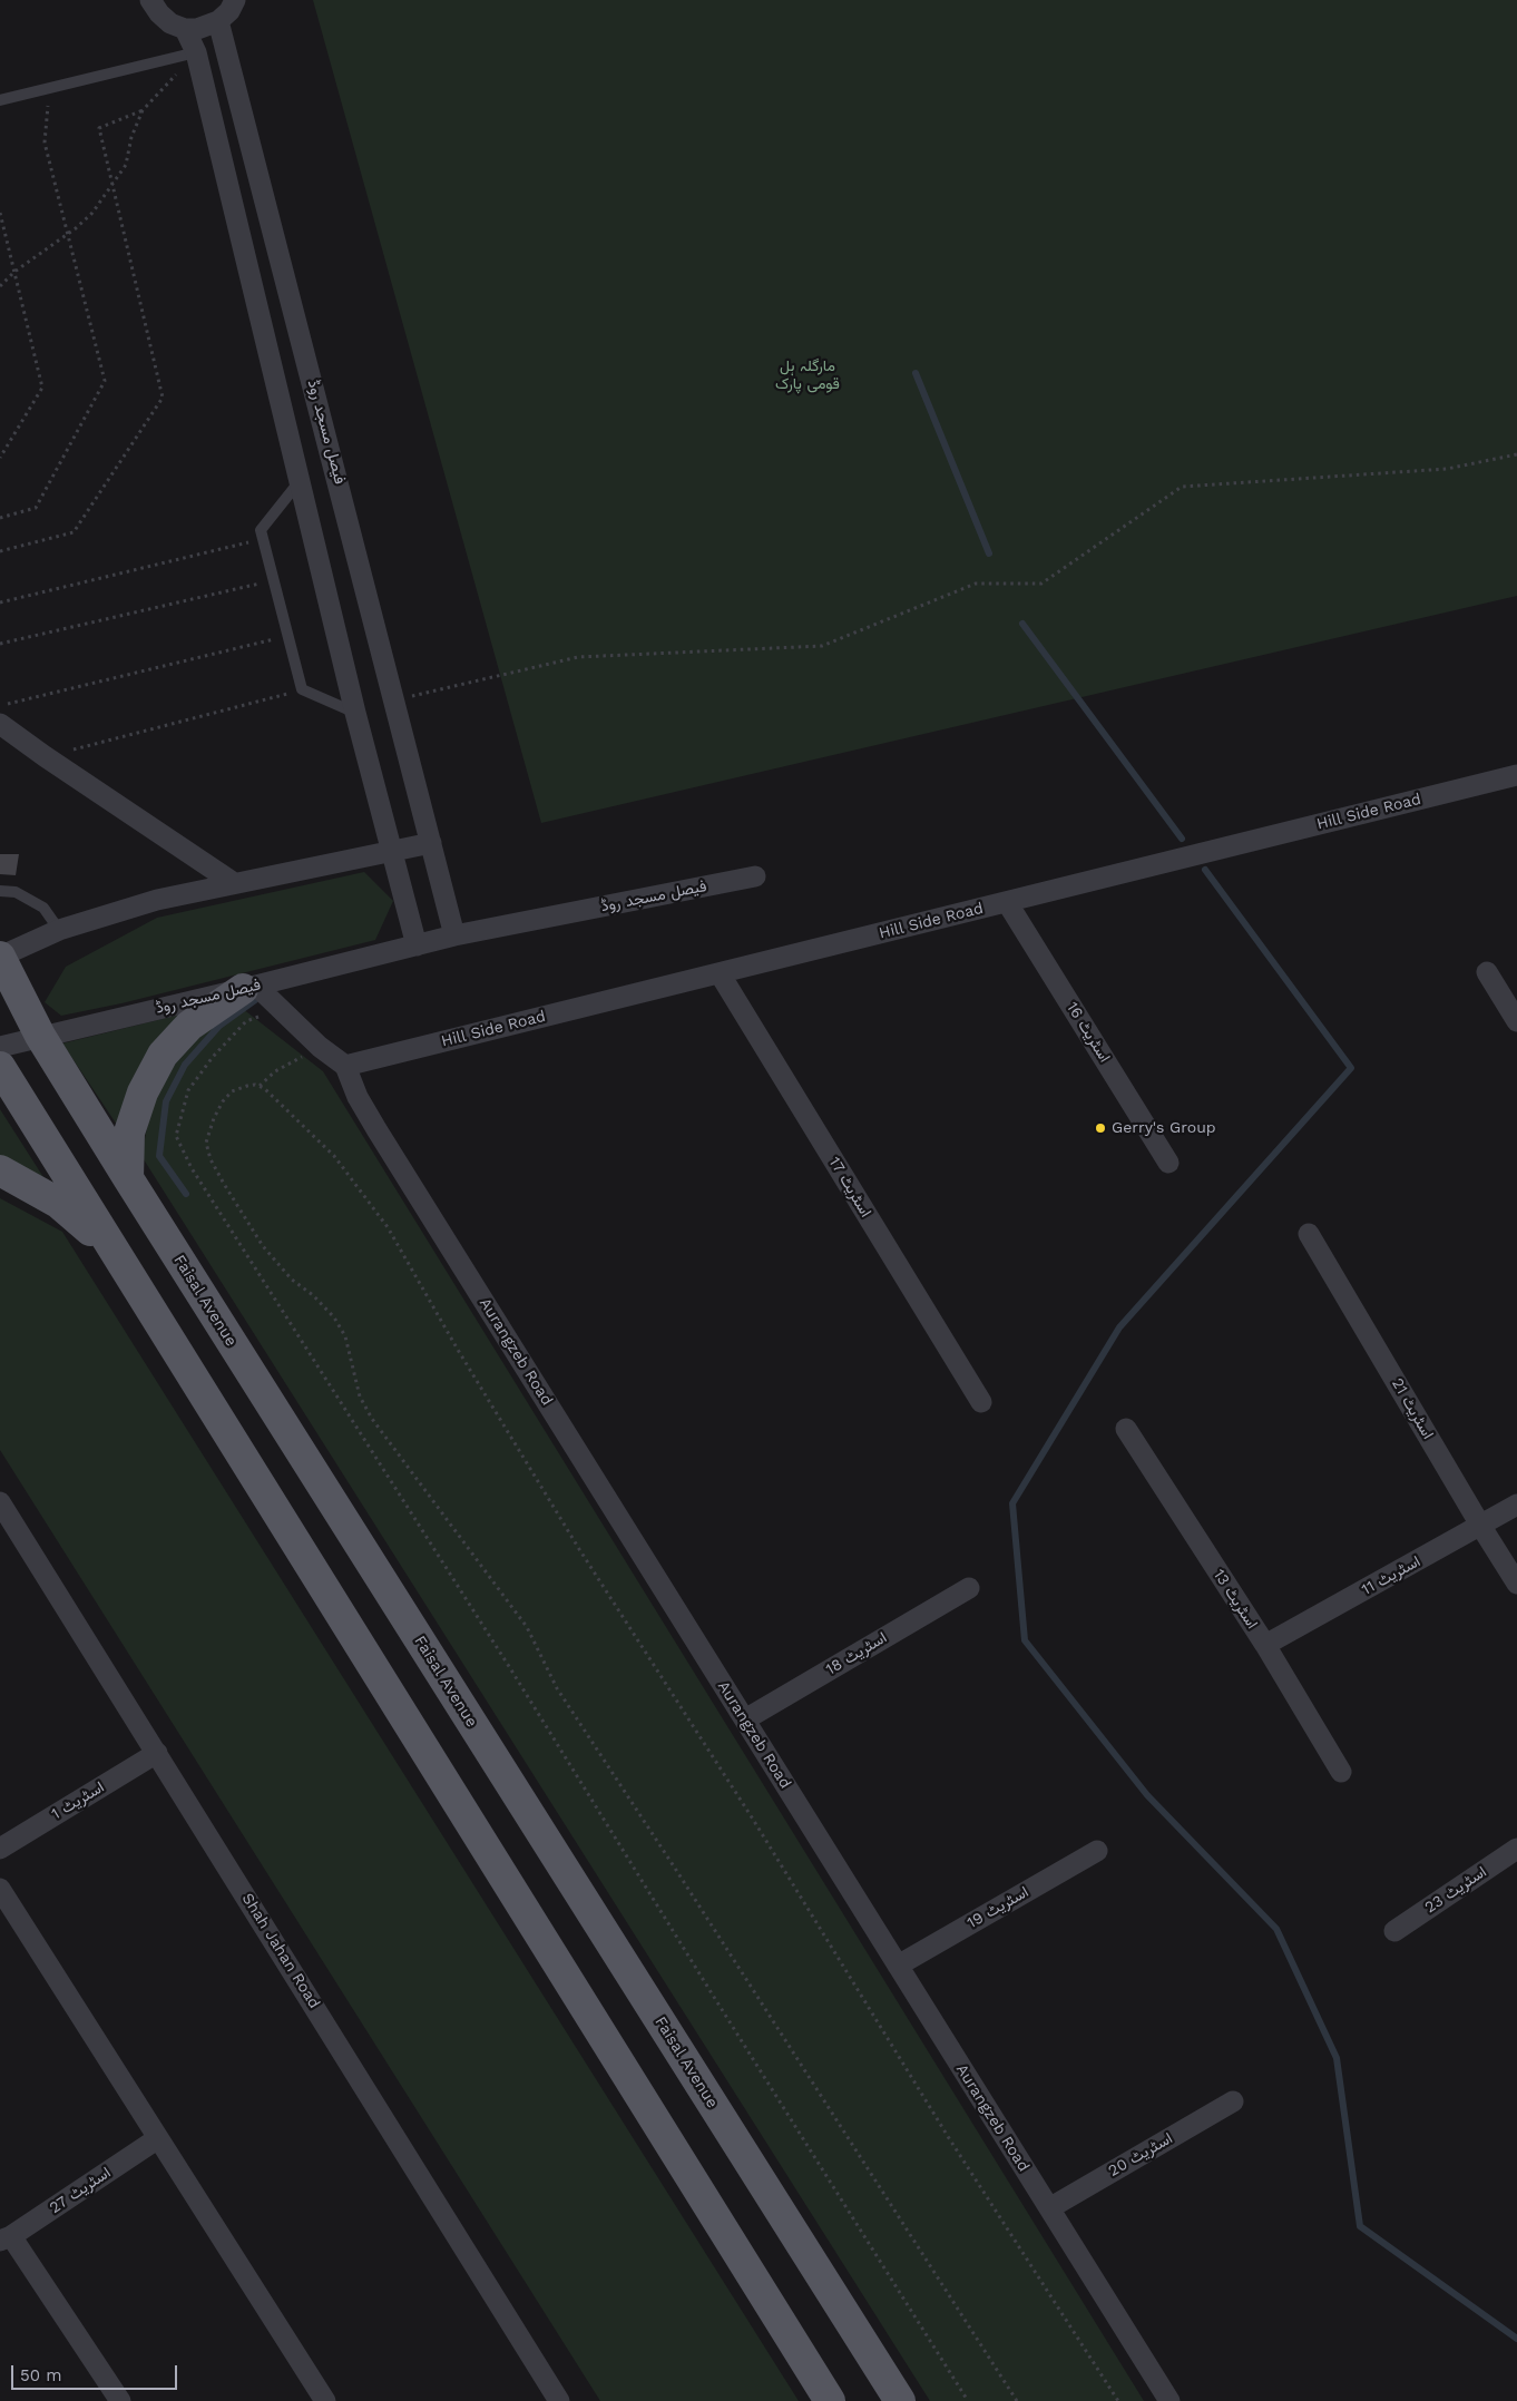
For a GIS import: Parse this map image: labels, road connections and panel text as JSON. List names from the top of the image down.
{
  "streets": {
    "main road": ["Faisal Avenue"],
    "street": [
      "فیصل مسجد روڈ",
      "Hill Side Road",
      "اسٹریٹ 16",
      "اسٹریٹ 17",
      "Aurangzeb Road",
      "اسٹریٹ 21",
      "اسٹریٹ 11",
      "اسٹریٹ 13",
      "اسٹریٹ 18",
      "اسٹریٹ 1",
      "اسٹریٹ 23",
      "اسٹریٹ 19",
      "Shah Jahan Road",
      "اسٹریٹ 20",
      "اسٹریٹ 27"
    ]
  },
  "crossings": [
    ["فیصل مسجد روڈ", "Faisal Avenue"],
    ["Hill Side Road", "اسٹریٹ 16"],
    ["Hill Side Road", "اسٹریٹ 17"],
    ["Hill Side Road", "Aurangzeb Road"],
    ["Aurangzeb Road", "اسٹریٹ 18"],
    ["Aurangzeb Road", "اسٹریٹ 19"],
    ["Aurangzeb Road", "اسٹریٹ 20"],
    ["اسٹریٹ 21", "اسٹریٹ 11"],
    ["اسٹریٹ 11", "اسٹریٹ 13"],
    ["اسٹریٹ 1", "Shah Jahan Road"]
  ],
  "parks": ["مارگلہ ہل قومی پارک"],
  "places": ["Gerry's Group"],
  "scale_bar": "50 m"
}
